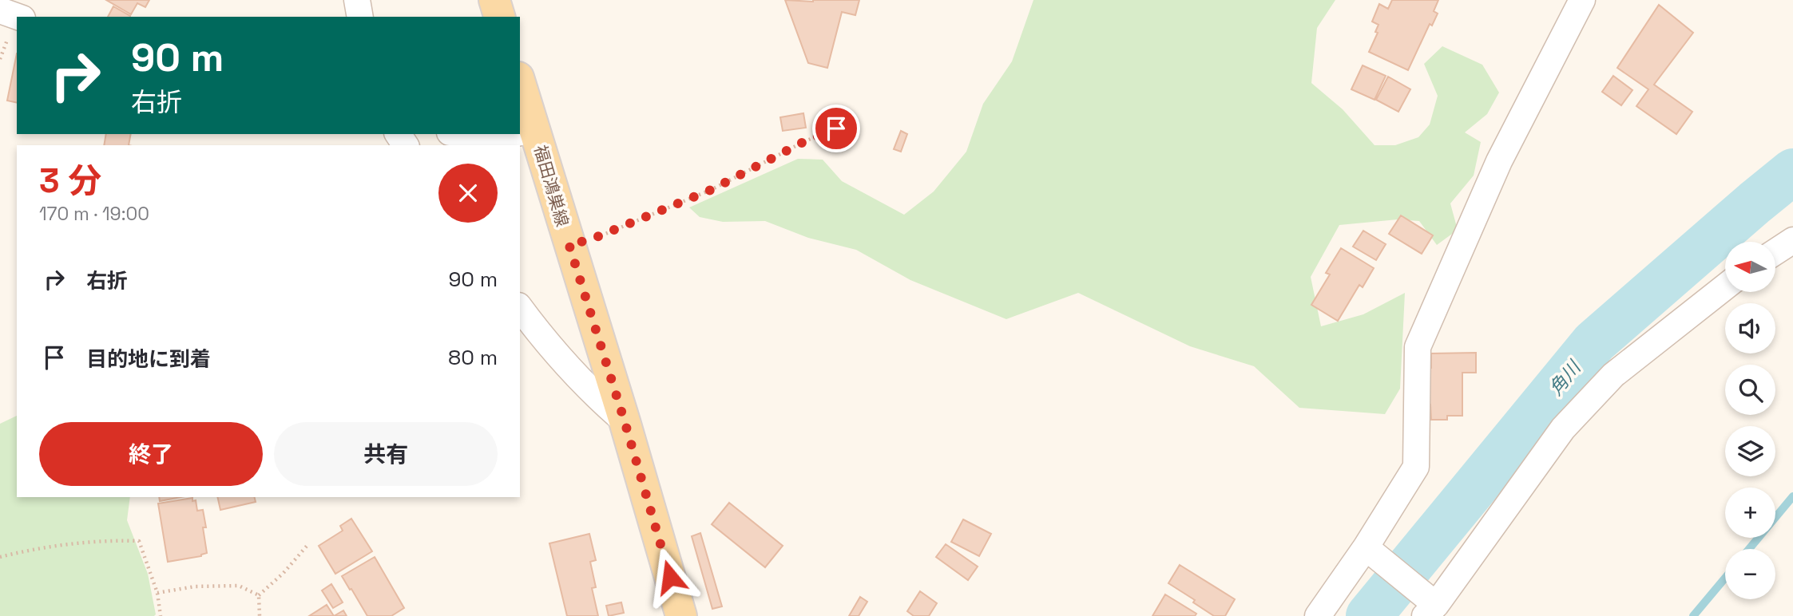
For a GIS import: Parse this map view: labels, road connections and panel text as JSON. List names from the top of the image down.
{
  "streets": {
    "main road": ["福田鴻巣線"]
  },
  "water": ["角川"],
  "north": "left",
  "page": {
    "turn": ["90 m", "右折"],
    "heading": ["3 分", "170 m · 19:00"],
    "list": [
      {
        "name": "右折",
        "value": "90 m"
      },
      {
        "name": "目的地に到着",
        "value": "80 m"
      }
    ],
    "map_buttons": ["+", "−"],
    "buttons": ["終了", "共有"]
  }
}
